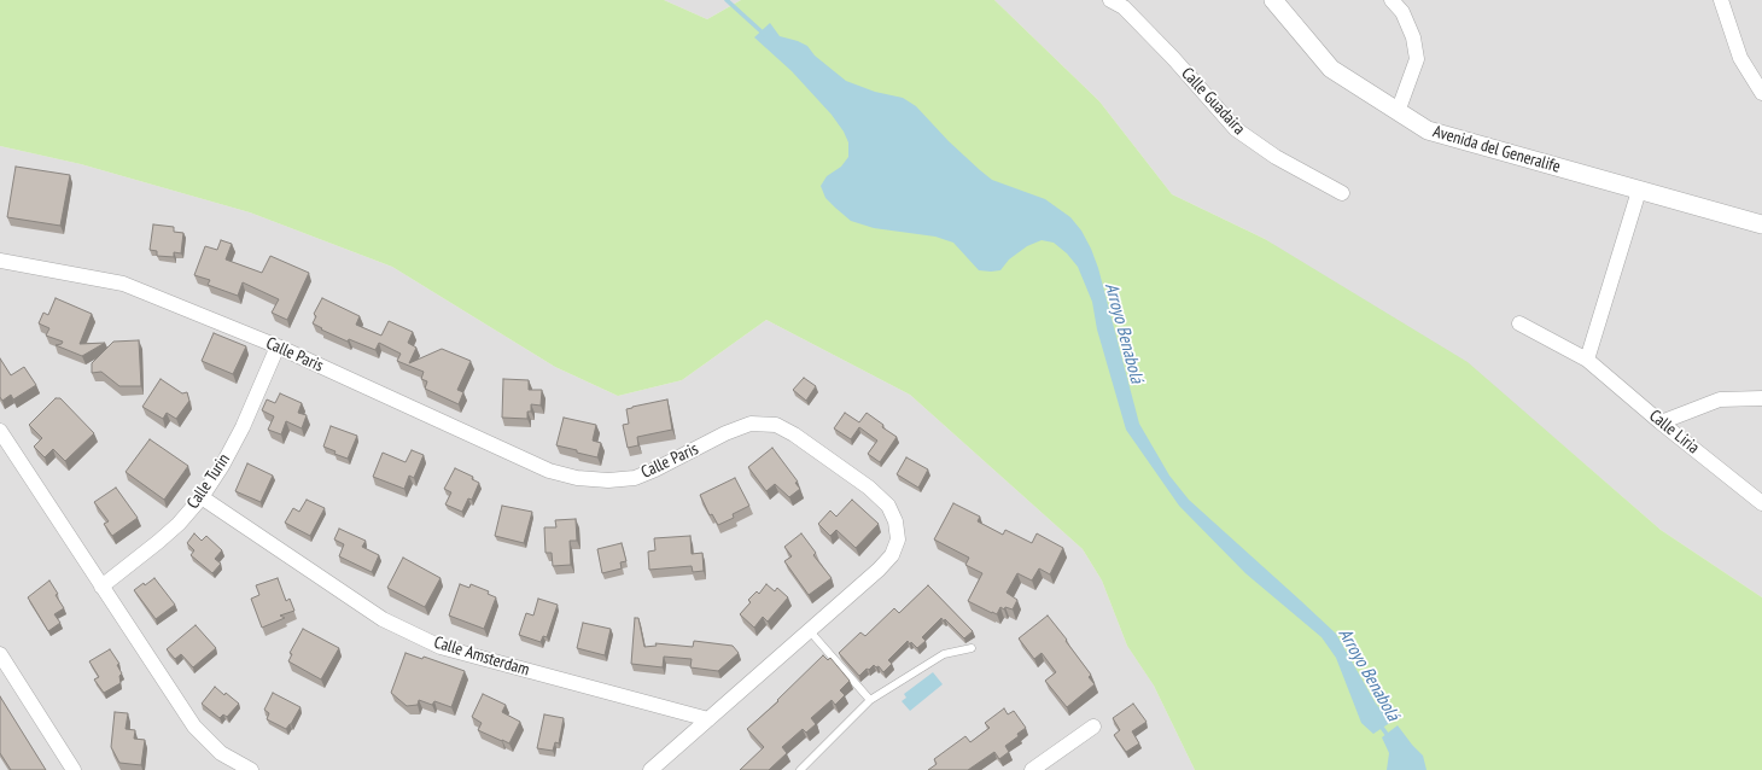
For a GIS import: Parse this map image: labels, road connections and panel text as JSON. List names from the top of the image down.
{
  "streets": {
    "street": [
      "Calle Guadaira",
      "Avenida del Generalife",
      "Calle Paris",
      "Calle Liria",
      "Calle Turin",
      "Calle Amsterdam"
    ]
  },
  "crossings": [
    ["Calle Paris", "Calle Turin"],
    ["Calle Paris", "Calle Amsterdam"],
    ["Calle Turin", "Calle Amsterdam"]
  ],
  "water": ["Arroyo Benabolá"]
}
